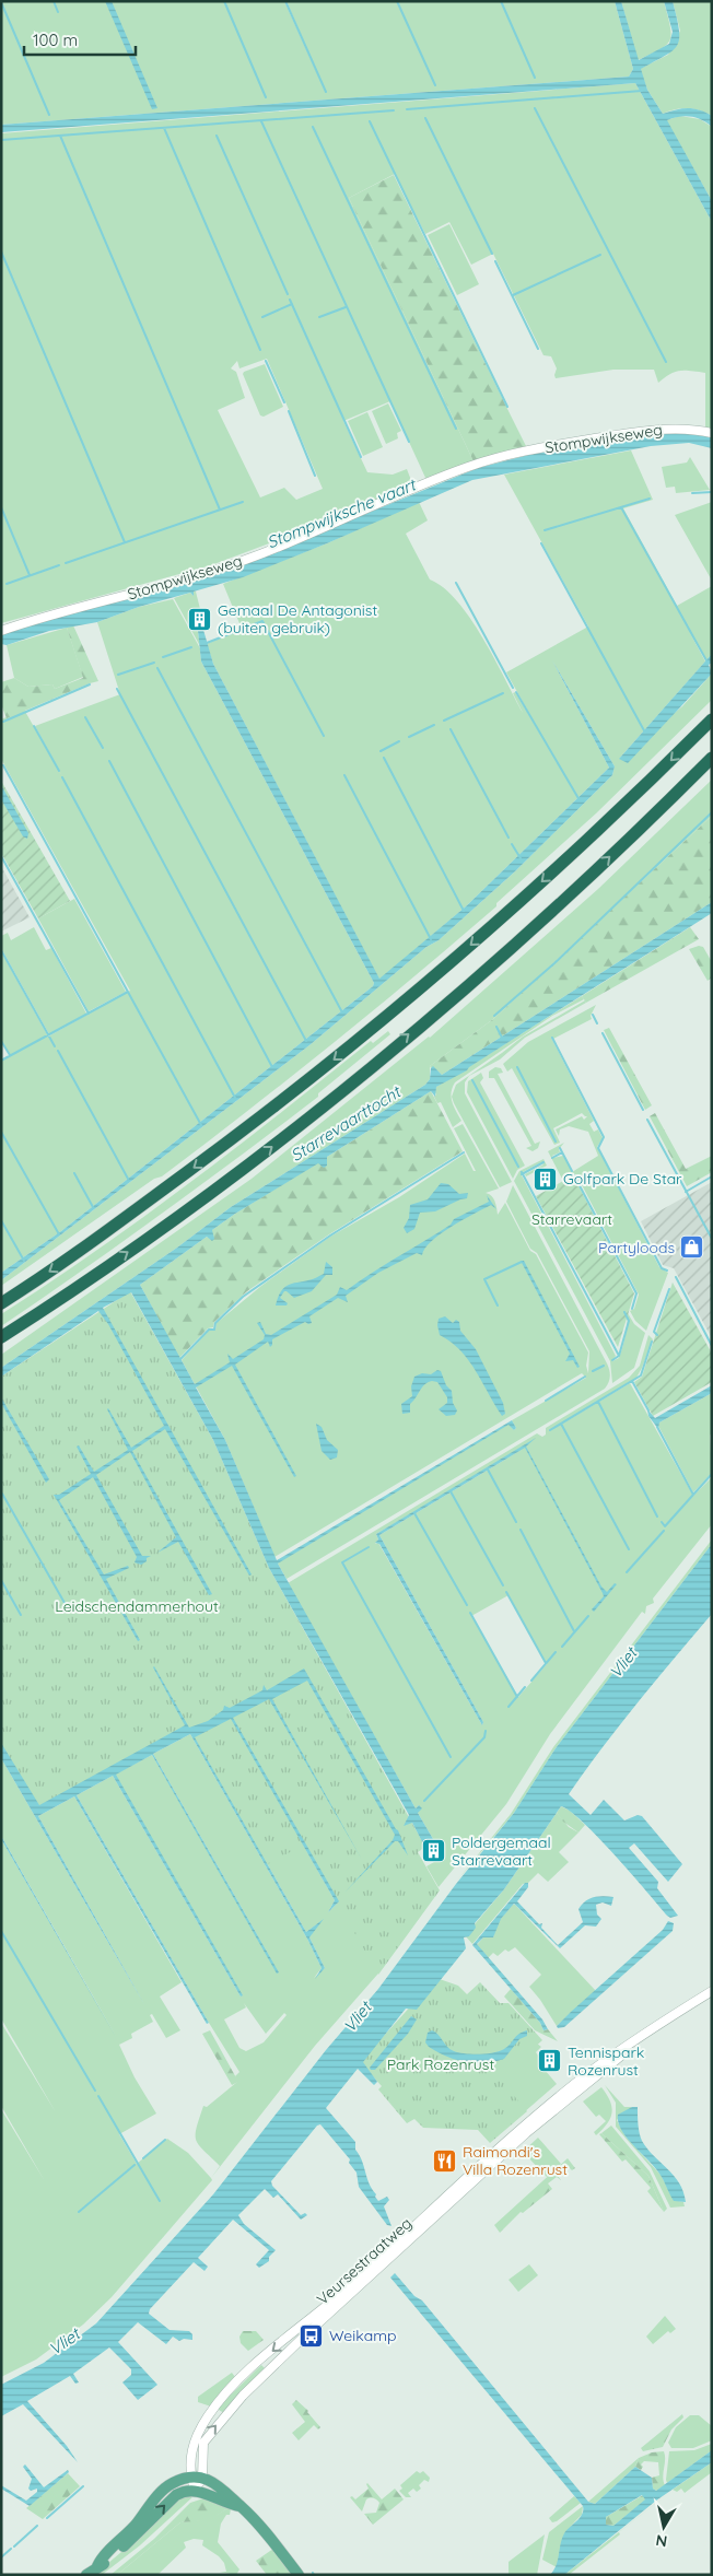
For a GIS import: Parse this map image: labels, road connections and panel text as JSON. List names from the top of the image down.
{
  "streets": {
    "street": ["Stompwijkseweg", "Veursestraatweg"]
  },
  "water": ["Stompwijksche vaart", "Starrevaarttocht", "Vliet"],
  "parks": ["Starrevaart", "Leidschendammerhout", "Park Rozenrust"],
  "places": {
    "building": [
      "Gemaal De Antagonist (buiten gebruik)",
      "Golfpark De Star",
      "Poldergemaal Starrevaart",
      "Tennispark Rozenrust"
    ],
    "shop": ["Partyloods"],
    "restaurant": ["Raimondi's Villa Rozenrust"],
    "bus stop": ["Weikamp"]
  },
  "scale_bar": "100 m",
  "north": "bottom"
}
